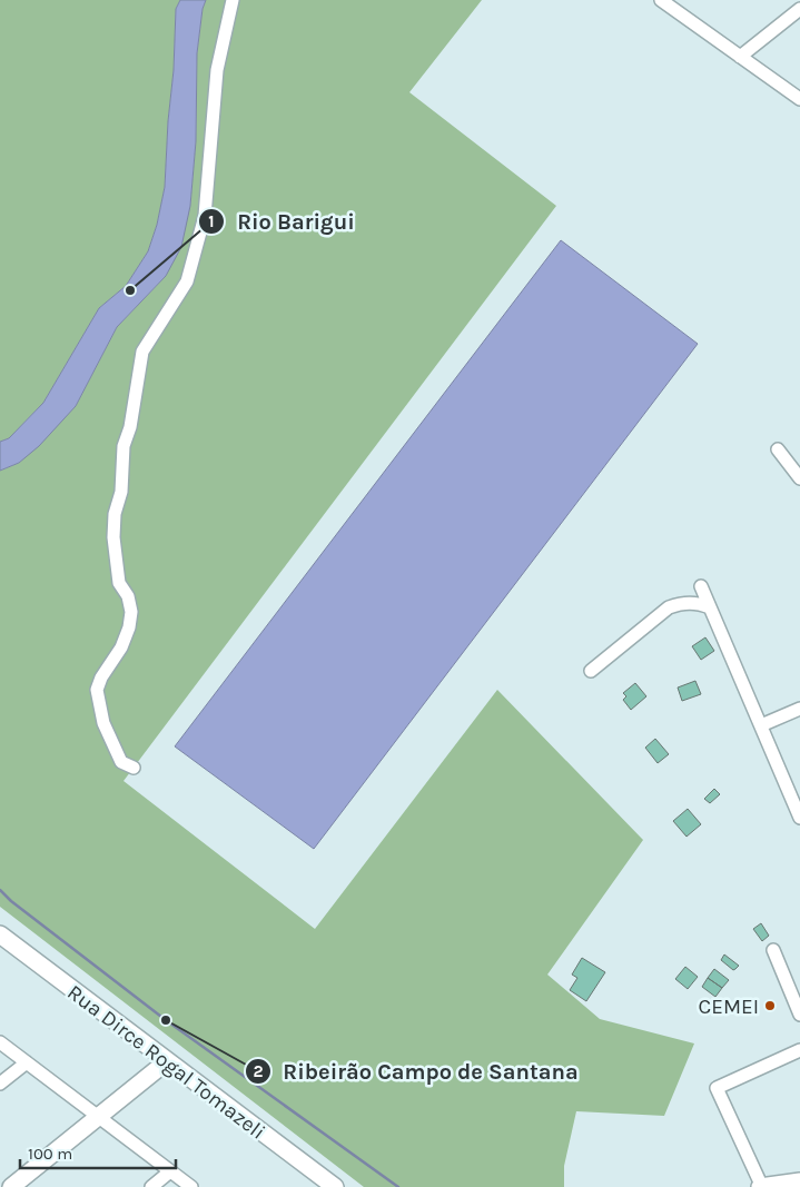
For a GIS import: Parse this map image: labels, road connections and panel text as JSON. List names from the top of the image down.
{
  "streets": {
    "street": ["Rua Dirce Rogal Tomazeli"]
  },
  "places": ["Rio Barigui", "CEMEI", "Ribeirão Campo de Santana"],
  "scale_bar": "100 m"
}
